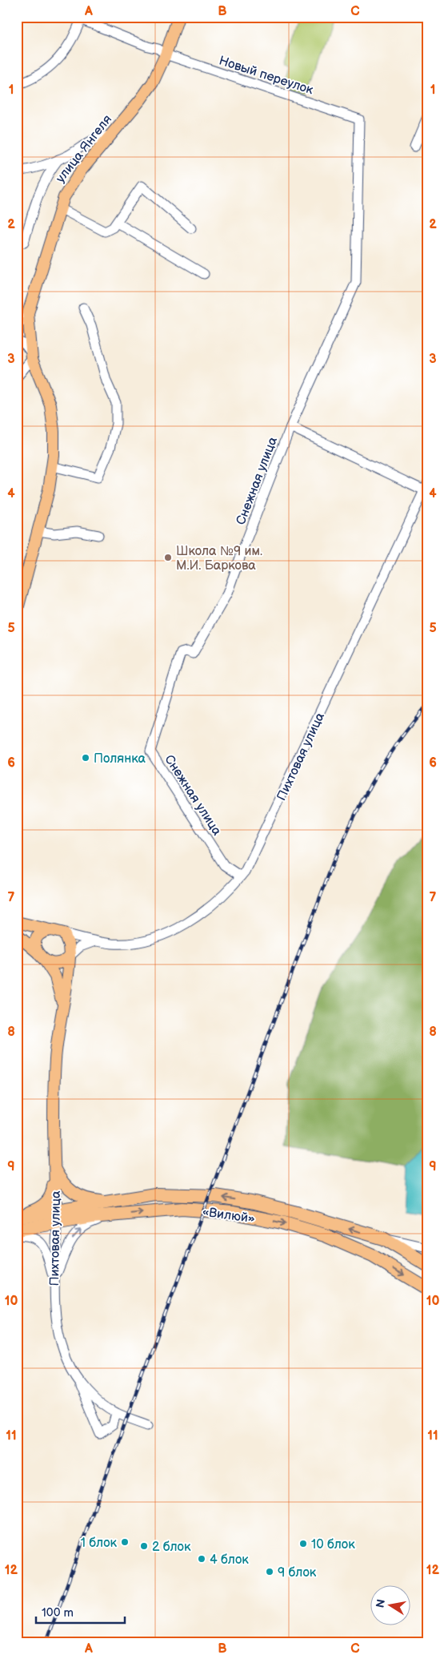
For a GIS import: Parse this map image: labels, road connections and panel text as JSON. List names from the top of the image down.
{
  "streets": {
    "highway": ["«Вилюй»"],
    "main road": ["улица Янгеля", "Пихтовая улица"],
    "street": ["Новый переулок", "Снежная улица"]
  },
  "crossings": [
    ["Новый переулок", "улица Янгеля"],
    ["Новый переулок", "Снежная улица"],
    ["Снежная улица", "Пихтовая улица"],
    ["Пихтовая улица", "«Вилюй»"]
  ],
  "places": [
    "Школа №9 им. М.И. Баркова",
    "Полянка",
    "1 блок",
    "10 блок",
    "2 блок",
    "4 блок",
    "9 блок"
  ],
  "scale_bar": "100 m",
  "north": "left",
  "grid": {
    "columns": ["A", "B", "C"],
    "rows": [
      "1",
      "2",
      "3",
      "4",
      "5",
      "6",
      "7",
      "8",
      "9",
      "10",
      "11",
      "12"
    ]
  }
}
